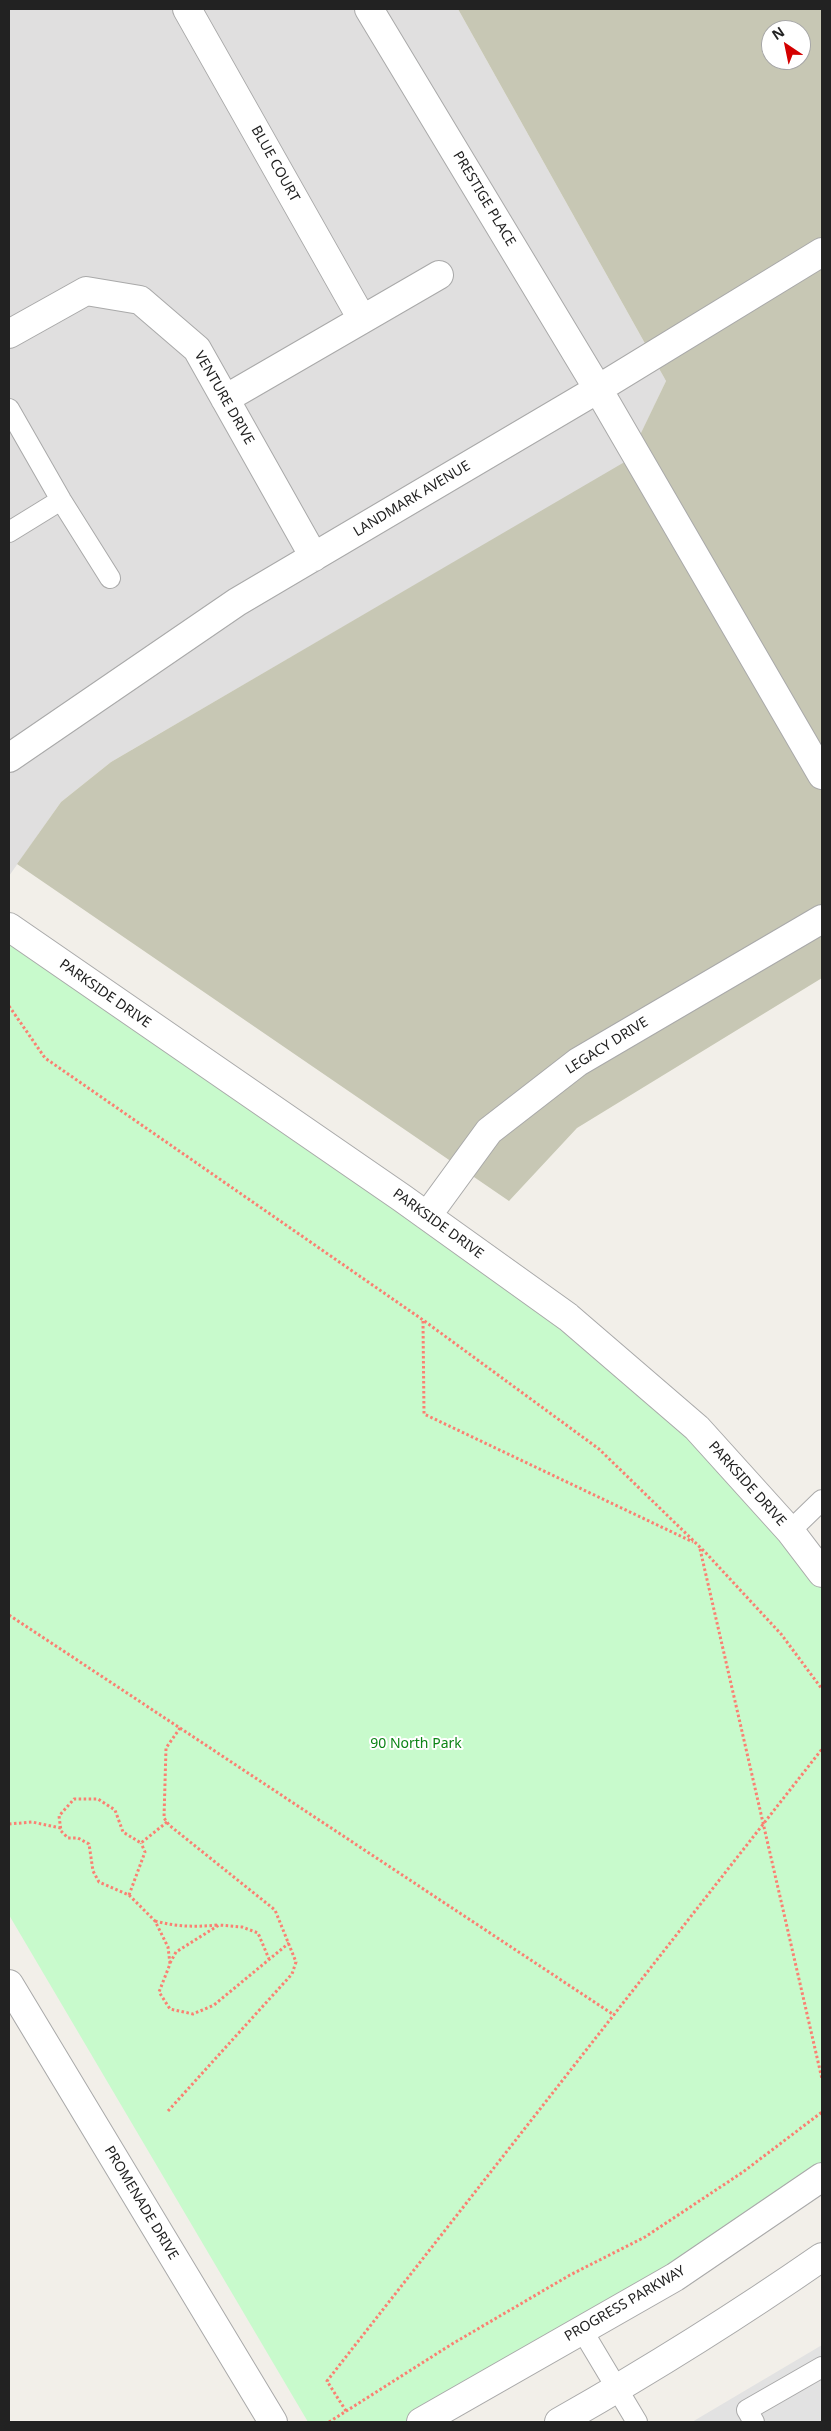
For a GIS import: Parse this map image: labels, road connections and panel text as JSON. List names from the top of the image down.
{
  "streets": {
    "street": [
      "BLUE COURT",
      "PRESTIGE PLACE",
      "VENTURE DRIVE",
      "LANDMARK AVENUE",
      "PARKSIDE DRIVE",
      "LEGACY DRIVE",
      "PROMENADE DRIVE",
      "PROGRESS PARKWAY"
    ]
  },
  "crossings": [
    ["PRESTIGE PLACE", "LANDMARK AVENUE"],
    ["VENTURE DRIVE", "LANDMARK AVENUE"],
    ["PARKSIDE DRIVE", "LEGACY DRIVE"]
  ],
  "parks": ["90 North Park"],
  "north": "top left"
}
